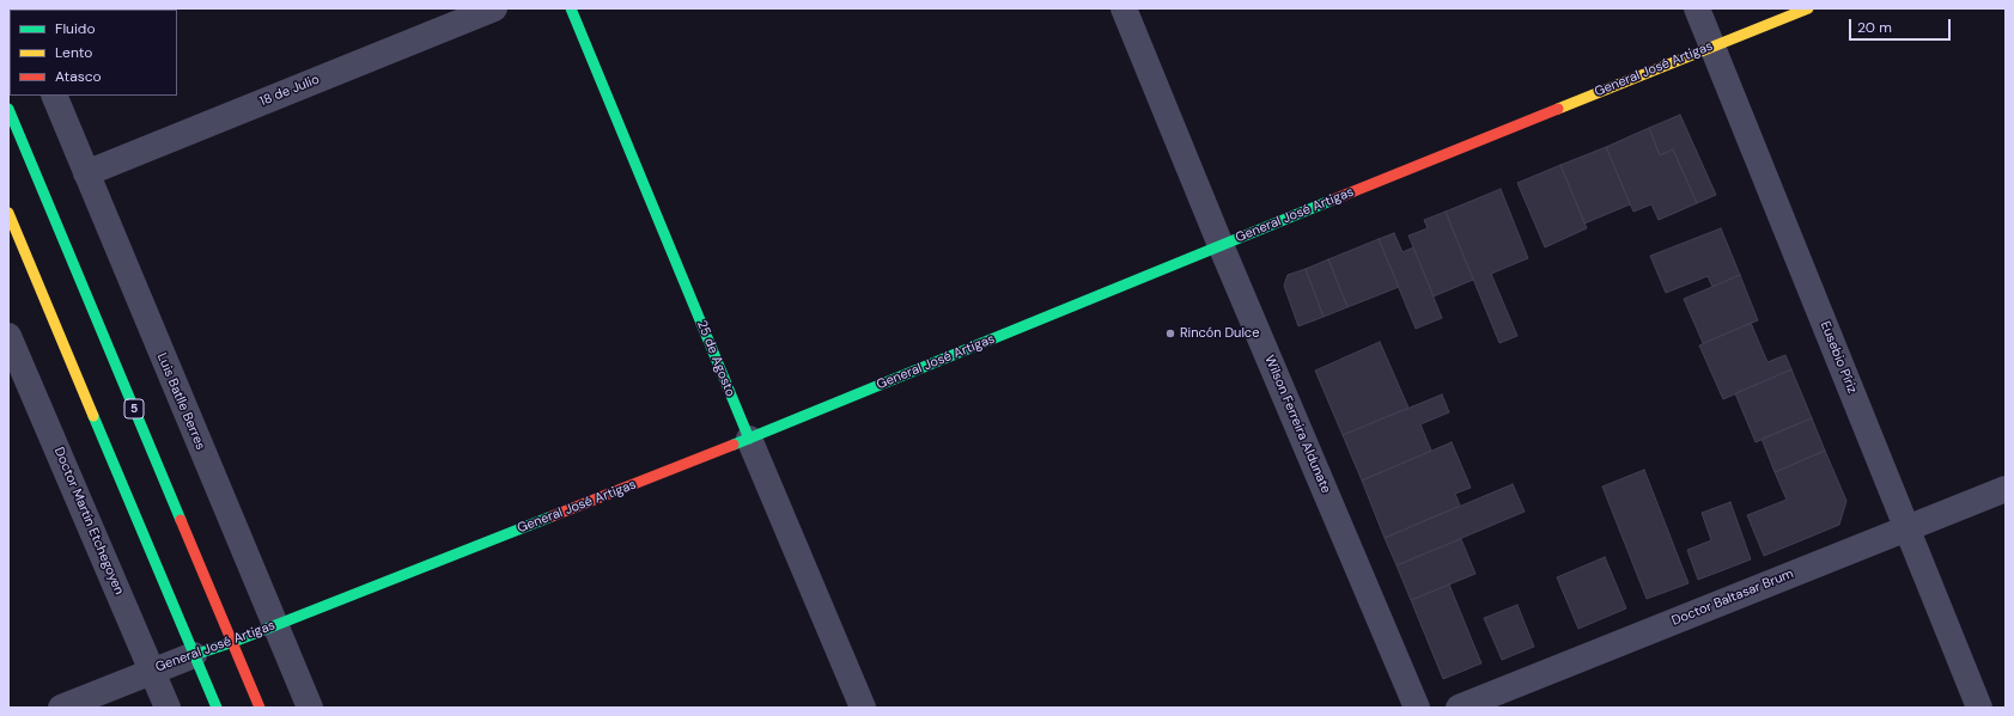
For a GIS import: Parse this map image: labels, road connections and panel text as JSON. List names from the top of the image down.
{
  "streets": {
    "main road": ["General José Artigas", "25 de Agosto", "5"],
    "street": [
      "18 de Julio",
      "Eusebio Píriz",
      "Luis Batlle Berres",
      "Wilson Ferreira Aldunate",
      "Doctor Martín Etchegoyen",
      "Doctor Baltasar Brum"
    ]
  },
  "crossings": [
    ["General José Artigas", "Eusebio Píriz"],
    ["General José Artigas", "25 de Agosto"],
    ["General José Artigas", "Luis Batlle Berres"],
    ["General José Artigas", "5"],
    ["General José Artigas", "Wilson Ferreira Aldunate"],
    ["General José Artigas", "Doctor Martín Etchegoyen"],
    ["18 de Julio", "Luis Batlle Berres"],
    ["Eusebio Píriz", "Doctor Baltasar Brum"]
  ],
  "places": ["Rincón Dulce"],
  "legend": ["Fluido", "Lento", "Atasco"],
  "scale_bar": "20 m"
}
